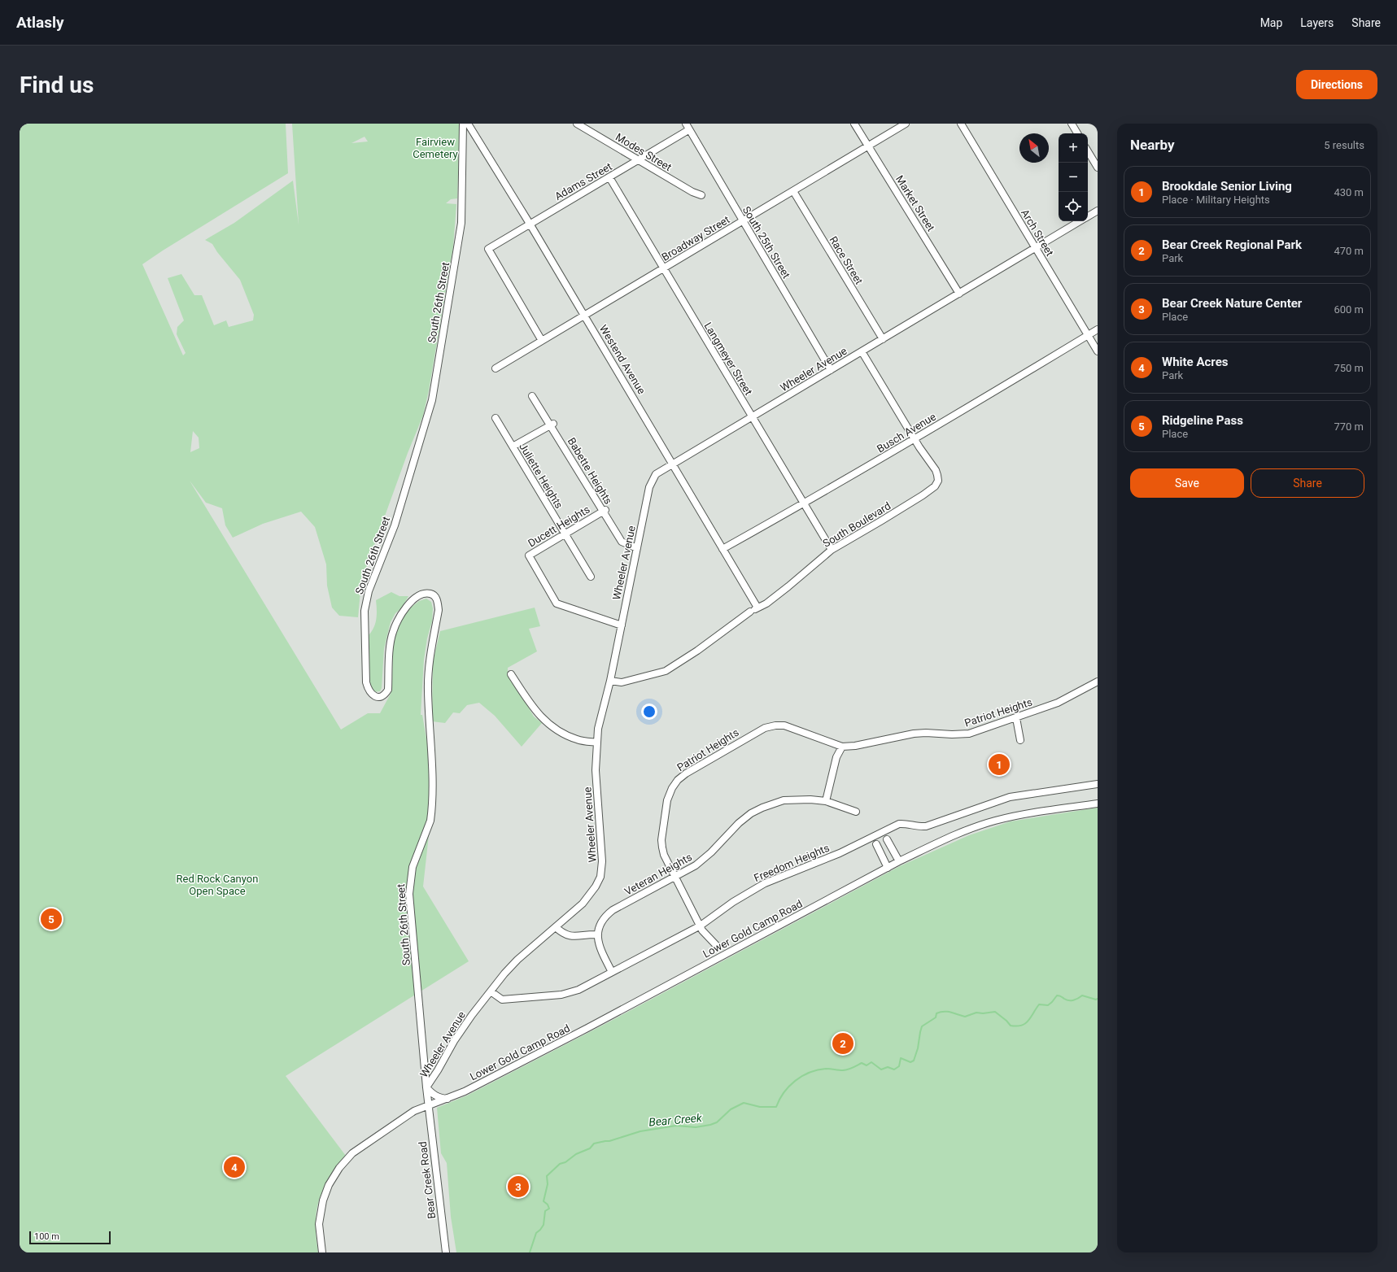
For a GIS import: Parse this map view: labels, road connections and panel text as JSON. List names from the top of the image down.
{
  "streets": {
    "street": [
      "Modes Street",
      "Adams Street",
      "Market Street",
      "Arch Street",
      "Broadway Street",
      "South 25th Street",
      "Race Street",
      "South 26th Street",
      "Langmeyer Street",
      "Westend Avenue",
      "Wheeler Avenue",
      "Busch Avenue",
      "Babette Heights",
      "Juliette Heights",
      "South Boulevard",
      "Ducett Heights",
      "Patriot Heights",
      "Freedom Heights",
      "Veteran Heights",
      "Lower Gold Camp Road",
      "Bear Creek Road"
    ]
  },
  "crossings": [
    ["Modes Street", "Adams Street"],
    ["Adams Street", "Broadway Street"],
    ["Adams Street", "South 25th Street"],
    ["Adams Street", "Langmeyer Street"],
    ["Adams Street", "Westend Avenue"],
    ["Market Street", "Broadway Street"],
    ["Market Street", "Wheeler Avenue"],
    ["Arch Street", "Wheeler Avenue"],
    ["Arch Street", "Busch Avenue"],
    ["Broadway Street", "South 25th Street"],
    ["Broadway Street", "Race Street"],
    ["Broadway Street", "Langmeyer Street"],
    ["Broadway Street", "Westend Avenue"],
    ["South 25th Street", "Wheeler Avenue"],
    ["Race Street", "Wheeler Avenue"],
    ["South 26th Street", "Wheeler Avenue"],
    ["South 26th Street", "Lower Gold Camp Road"],
    ["South 26th Street", "Bear Creek Road"],
    ["Langmeyer Street", "Wheeler Avenue"],
    ["Langmeyer Street", "Busch Avenue"],
    ["Langmeyer Street", "South Boulevard"],
    ["Westend Avenue", "Wheeler Avenue"],
    ["Westend Avenue", "Busch Avenue"],
    ["Westend Avenue", "South Boulevard"],
    ["Wheeler Avenue", "Babette Heights"],
    ["Wheeler Avenue", "South Boulevard"],
    ["Wheeler Avenue", "Ducett Heights"],
    ["Wheeler Avenue", "Freedom Heights"],
    ["Busch Avenue", "South Boulevard"],
    ["Babette Heights", "Ducett Heights"],
    ["Juliette Heights", "Ducett Heights"],
    ["Patriot Heights", "Freedom Heights"],
    ["Patriot Heights", "Veteran Heights"],
    ["Lower Gold Camp Road", "Bear Creek Road"]
  ],
  "water": ["Bear Creek"],
  "parks": ["Fairview Cemetery", "Red Rock Canyon Open Space"],
  "scale_bar": "100 m",
  "north": "top left",
  "page": {
    "header": "Atlasly",
    "nav": ["Map", "Layers", "Share"],
    "buttons": [
      "Directions",
      ["Save", "Share"]
    ],
    "title": "Find us",
    "heading": ["Nearby", "5 results"],
    "map_buttons": ["+", "−"],
    "list": [
      {
        "mark": "1",
        "name": "Brookdale Senior Living",
        "note": "Place · Military Heights",
        "value": "430 m"
      },
      {
        "mark": "2",
        "name": "Bear Creek Regional Park",
        "note": "Park",
        "value": "470 m"
      },
      {
        "mark": "3",
        "name": "Bear Creek Nature Center",
        "note": "Place",
        "value": "600 m"
      },
      {
        "mark": "4",
        "name": "White Acres",
        "note": "Park",
        "value": "750 m"
      },
      {
        "mark": "5",
        "name": "Ridgeline Pass",
        "note": "Place",
        "value": "770 m"
      }
    ],
    "pins": [
      "1",
      "5",
      "2",
      "4",
      "3"
    ],
    "scale": "100 m"
  }
}
